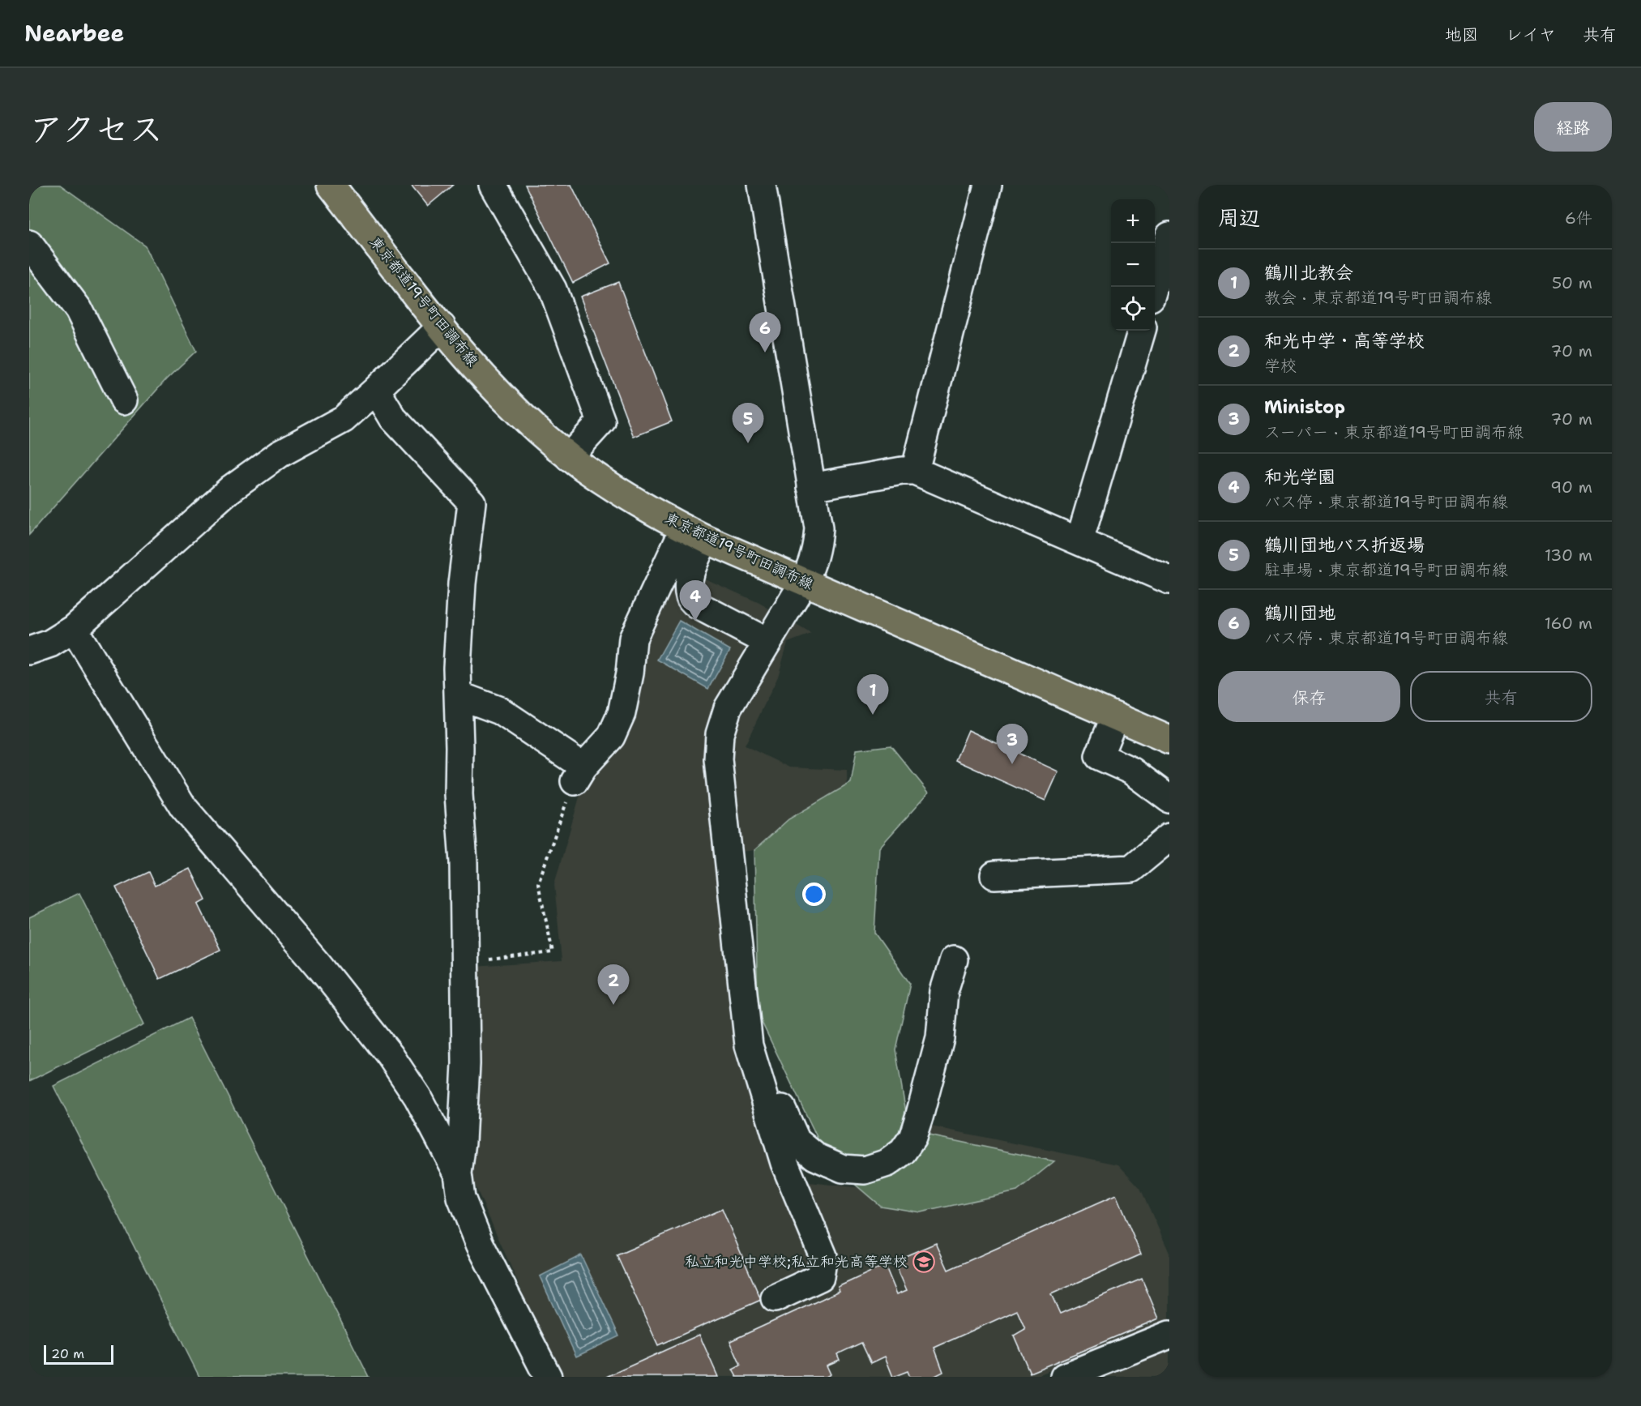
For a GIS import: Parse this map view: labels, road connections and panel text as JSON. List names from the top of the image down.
{
  "streets": {
    "main road": ["東京都道19号町田調布線"]
  },
  "places": {
    "school or university": ["私立和光中学校;私立和光高等学校"]
  },
  "scale_bar": "20 m",
  "page": {
    "header": "Nearbee",
    "nav": ["地図", "レイヤ", "共有"],
    "title": "アクセス",
    "buttons": [
      "経路",
      ["保存", "共有"]
    ],
    "heading": ["周辺", "6件"],
    "map_buttons": ["+", "−"],
    "list": [
      {
        "mark": "1",
        "name": "鶴川北教会",
        "note": "教会 · 東京都道19号町田調布線",
        "value": "50 m"
      },
      {
        "mark": "2",
        "name": "和光中学・高等学校",
        "note": "学校",
        "value": "70 m"
      },
      {
        "mark": "3",
        "name": "Ministop",
        "note": "スーパー · 東京都道19号町田調布線",
        "value": "70 m"
      },
      {
        "mark": "4",
        "name": "和光学園",
        "note": "バス停 · 東京都道19号町田調布線",
        "value": "90 m"
      },
      {
        "mark": "5",
        "name": "鶴川団地バス折返場",
        "note": "駐車場 · 東京都道19号町田調布線",
        "value": "130 m"
      },
      {
        "mark": "6",
        "name": "鶴川団地",
        "note": "バス停 · 東京都道19号町田調布線",
        "value": "160 m"
      }
    ],
    "pins": [
      "6",
      "5",
      "4",
      "1",
      "3",
      "2"
    ],
    "scale": "20 m"
  }
}
